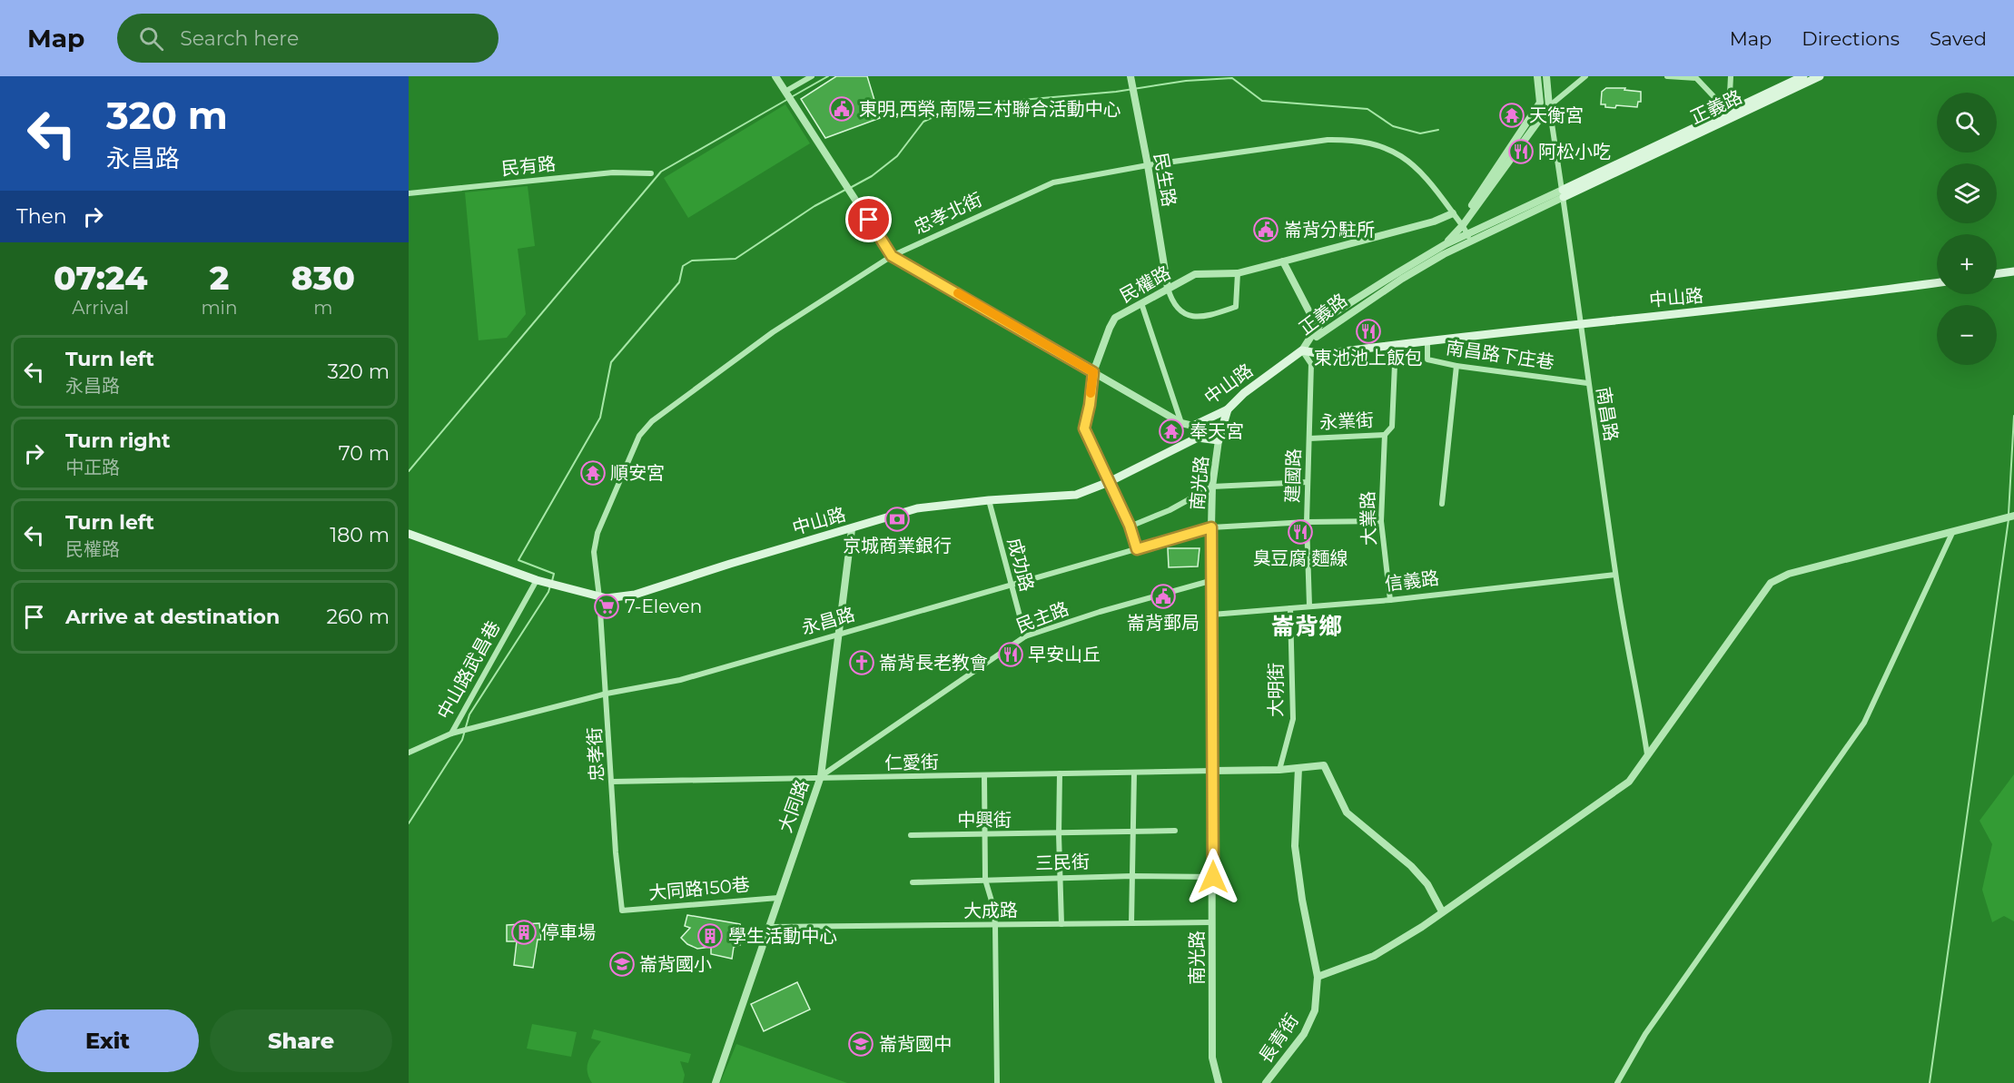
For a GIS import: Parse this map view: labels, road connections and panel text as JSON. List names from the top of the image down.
{
  "streets": {
    "main road": ["正義路", "中山路"],
    "street": [
      "民有路",
      "民生路",
      "忠孝北街",
      "民權路",
      "南昌路下庄巷",
      "南昌路",
      "永業街",
      "建國路",
      "南光路",
      "大業路",
      "成功路",
      "信義路",
      "民主路",
      "永昌路",
      "中山路武昌巷",
      "大明街",
      "忠孝街",
      "仁愛街",
      "大同路",
      "中興街",
      "三民街",
      "大同路150巷",
      "大成路",
      "長青街"
    ]
  },
  "crossings": [
    ["正義路", "忠孝北街"],
    ["正義路", "中山路"],
    ["正義路", "南昌路"],
    ["正義路", "建國路"],
    ["民生路", "忠孝北街"],
    ["民生路", "民權路"],
    ["忠孝北街", "民權路"],
    ["忠孝北街", "中山路"],
    ["忠孝北街", "忠孝街"],
    ["民權路", "中山路"],
    ["中山路", "南昌路下庄巷"],
    ["中山路", "南昌路"],
    ["中山路", "建國路"],
    ["中山路", "大業路"],
    ["中山路", "成功路"],
    ["中山路", "中山路武昌巷"],
    ["中山路", "忠孝街"],
    ["中山路", "大同路"],
    ["南昌路下庄巷", "南昌路"],
    ["南昌路", "信義路"],
    ["永業街", "建國路"],
    ["永業街", "大業路"],
    ["建國路", "信義路"],
    ["建國路", "永昌路"],
    ["南光路", "信義路"],
    ["南光路", "民主路"],
    ["南光路", "永昌路"],
    ["南光路", "仁愛街"],
    ["南光路", "三民街"],
    ["南光路", "大成路"],
    ["大業路", "信義路"],
    ["大業路", "永昌路"],
    ["成功路", "民主路"],
    ["成功路", "永昌路"],
    ["信義路", "大明街"],
    ["民主路", "仁愛街"],
    ["民主路", "大同路"],
    ["永昌路", "中山路武昌巷"],
    ["永昌路", "忠孝街"],
    ["永昌路", "大同路"],
    ["忠孝街", "仁愛街"],
    ["忠孝街", "大同路150巷"],
    ["仁愛街", "大同路"],
    ["大同路", "大同路150巷"],
    ["大同路", "大成路"],
    ["中興街", "三民街"]
  ],
  "districts": ["崙背鄉"],
  "places": {
    "public building": ["東明,西榮,南陽三村聯合活動中心", "崙背分駐所", "崙背郵局"],
    "temple": ["天衡宮", "奉天宮", "順安宮"],
    "restaurant": [
      "阿松小吃",
      "東池池上飯包",
      "臭豆腐 麵線",
      "早安山丘"
    ],
    "bank": ["京城商業銀行"],
    "supermarket": ["7-Eleven"],
    "church": ["崙背長老教會"],
    "building": ["停車場", "學生活動中心"],
    "school or university": ["崙背國小", "崙背國中"]
  },
  "page": {
    "header": "Map",
    "search": "Search here",
    "nav": ["Map", "Directions", "Saved"],
    "turn": ["320 m", "永昌路"],
    "map_buttons": ["+", "−"],
    "then": "Then",
    "eta": [
      "07:24",
      "Arrival",
      "2",
      "min",
      "830",
      "m"
    ],
    "list": [
      {
        "name": "Turn left",
        "note": "永昌路",
        "value": "320 m"
      },
      {
        "name": "Turn right",
        "note": "中正路",
        "value": "70 m"
      },
      {
        "name": "Turn left",
        "note": "民權路",
        "value": "180 m"
      },
      {
        "name": "Arrive at destination",
        "value": "260 m"
      }
    ],
    "buttons": ["Exit", "Share"]
  }
}
